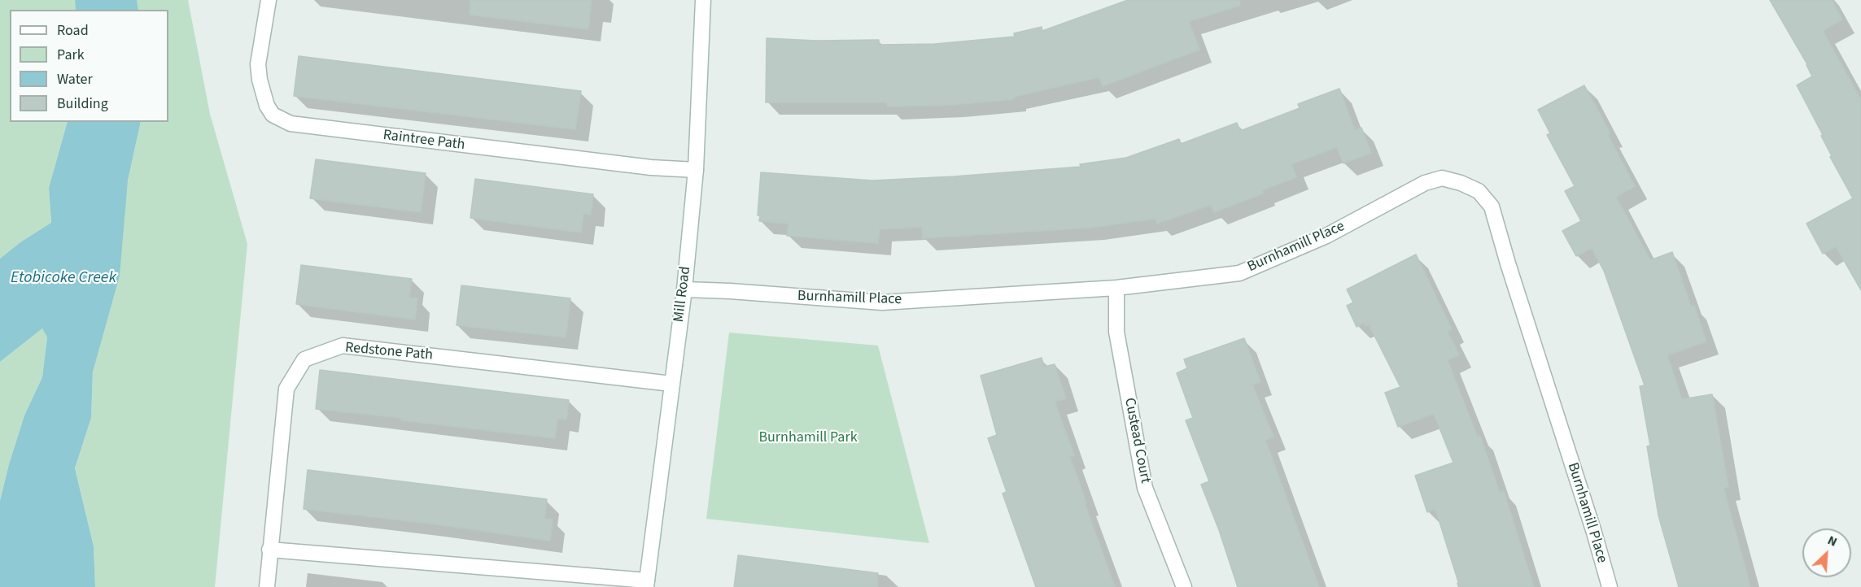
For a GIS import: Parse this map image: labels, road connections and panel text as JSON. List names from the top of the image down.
{
  "streets": {
    "street": [
      "Raintree Path",
      "Burnhamill Place",
      "Mill Road",
      "Redstone Path",
      "Custead Court"
    ]
  },
  "crossings": [
    ["Raintree Path", "Mill Road"],
    ["Burnhamill Place", "Mill Road"],
    ["Burnhamill Place", "Custead Court"],
    ["Mill Road", "Redstone Path"]
  ],
  "water": ["Etobicoke Creek"],
  "parks": ["Burnhamill Park"],
  "legend": [
    "Road",
    "Park",
    "Water",
    "Building"
  ],
  "north": "top right"
}
